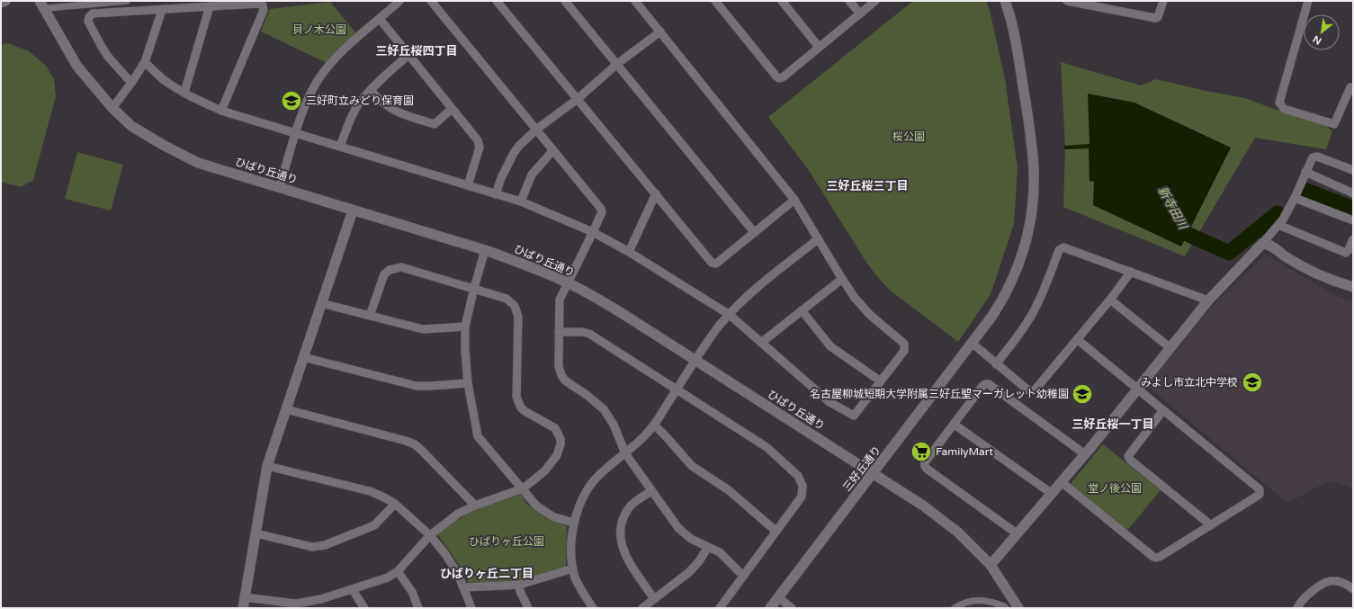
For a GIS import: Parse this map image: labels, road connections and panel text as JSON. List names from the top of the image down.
{
  "streets": {
    "street": ["ひばり丘通り", "三好丘通り"]
  },
  "crossings": [
    ["ひばり丘通り", "三好丘通り"]
  ],
  "districts": [
    "三好丘桜四丁目",
    "三好丘桜三丁目",
    "三好丘桜一丁目",
    "ひばりヶ丘二丁目"
  ],
  "water": ["新寺田川"],
  "parks": [
    "貝ノ木公園",
    "桜公園",
    "堂ノ後公園",
    "ひばりヶ丘公園"
  ],
  "places": {
    "school or university": ["三好町立みどり保育園", "みよし市立北中学校", "名古屋柳城短期大学附属三好丘聖マーガレット幼稚園"],
    "supermarket": ["FamilyMart"]
  },
  "north": "bottom left"
}
